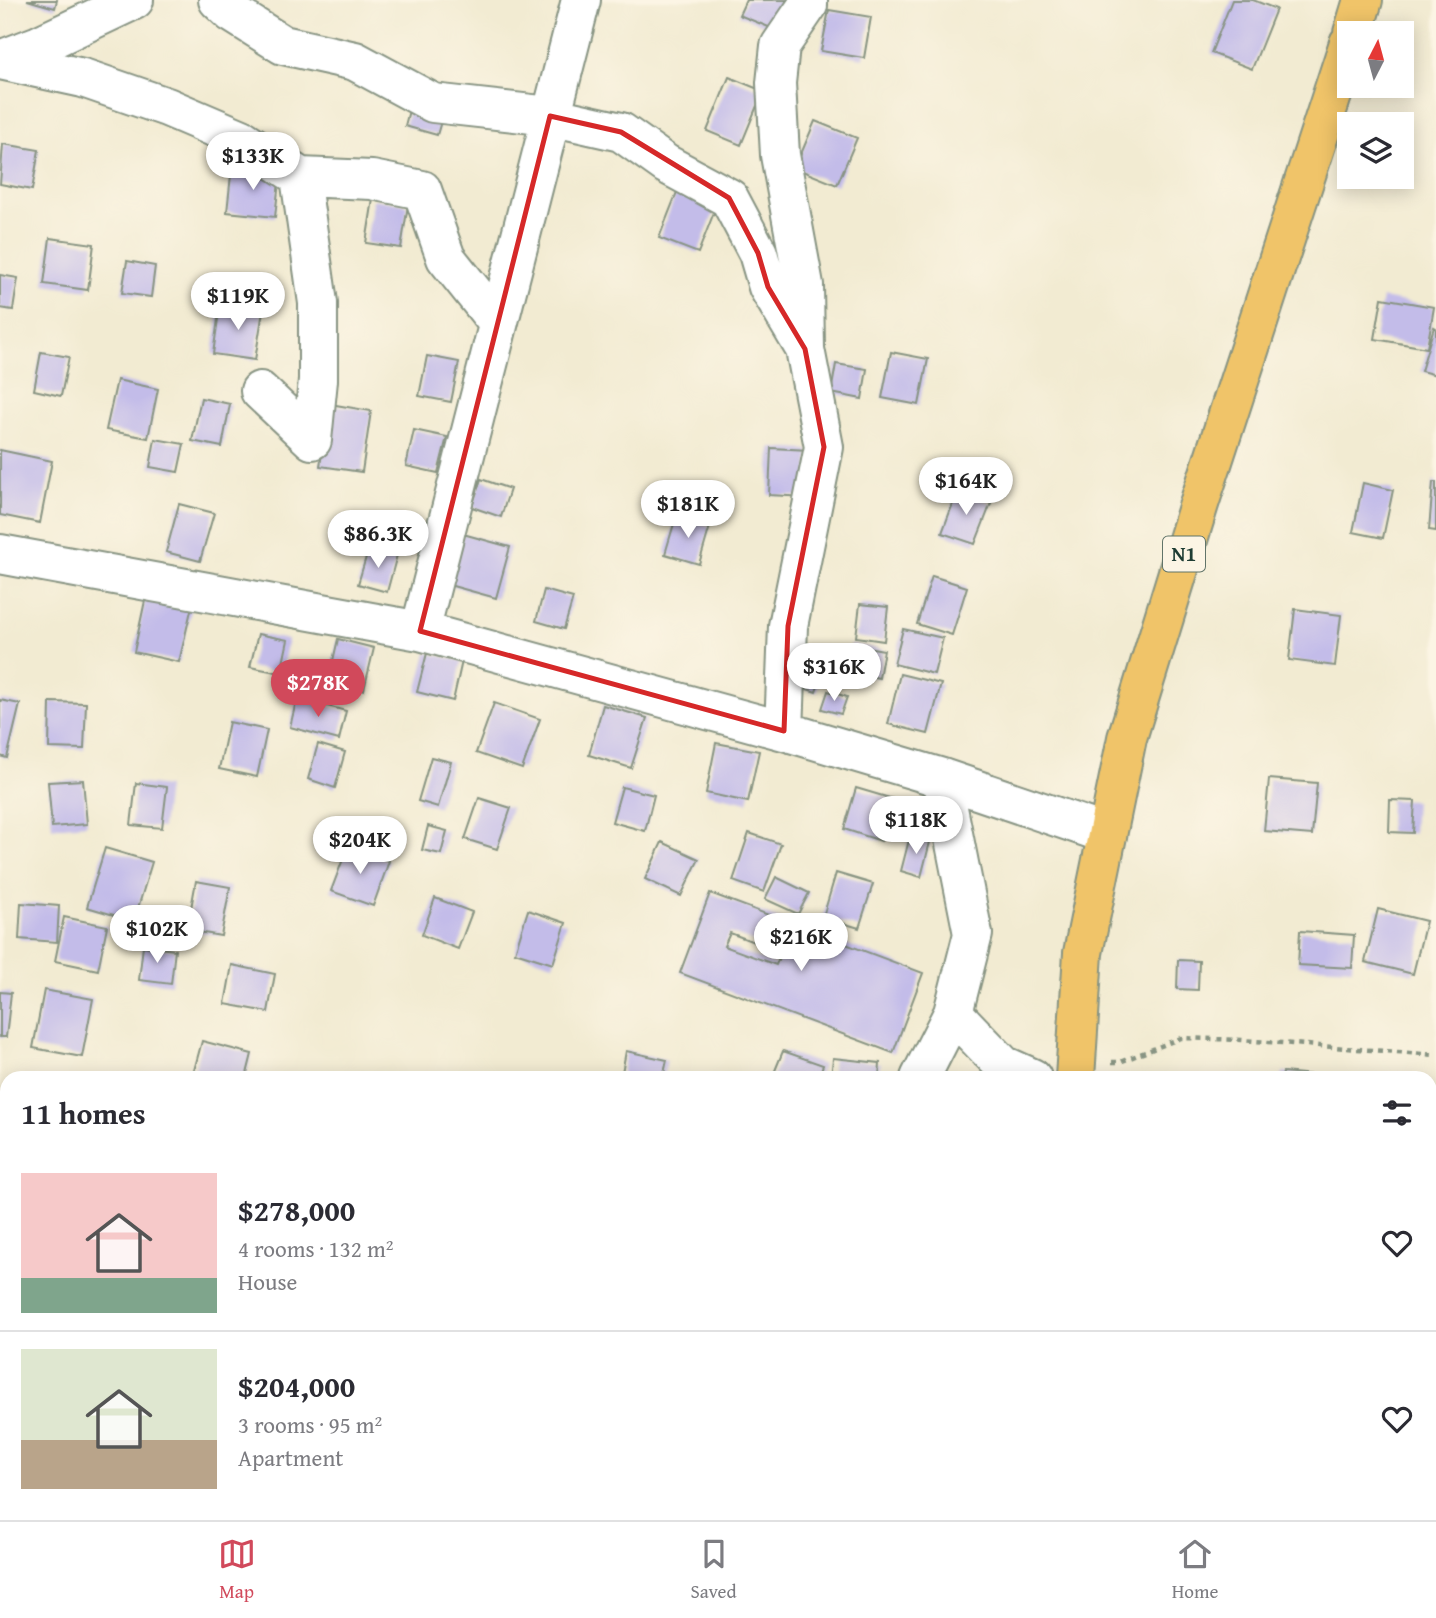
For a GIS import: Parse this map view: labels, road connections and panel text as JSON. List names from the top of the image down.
{
  "streets": {
    "highway": ["N1"]
  },
  "north": "top",
  "page": {
    "price": [
      "$133K",
      "$119K",
      "$164K",
      "$181K",
      "$86.3K",
      "$316K",
      "$278K",
      "$118K",
      "$204K",
      "$102K",
      "$216K"
    ],
    "heading": "11 homes",
    "list": [
      {
        "name": "$278,000",
        "note": "4 rooms · 132 m² · House"
      },
      {
        "name": "$204,000",
        "note": "3 rooms · 95 m² · Apartment"
      }
    ],
    "tabs": ["Map", "Saved", "Home"]
  }
}
